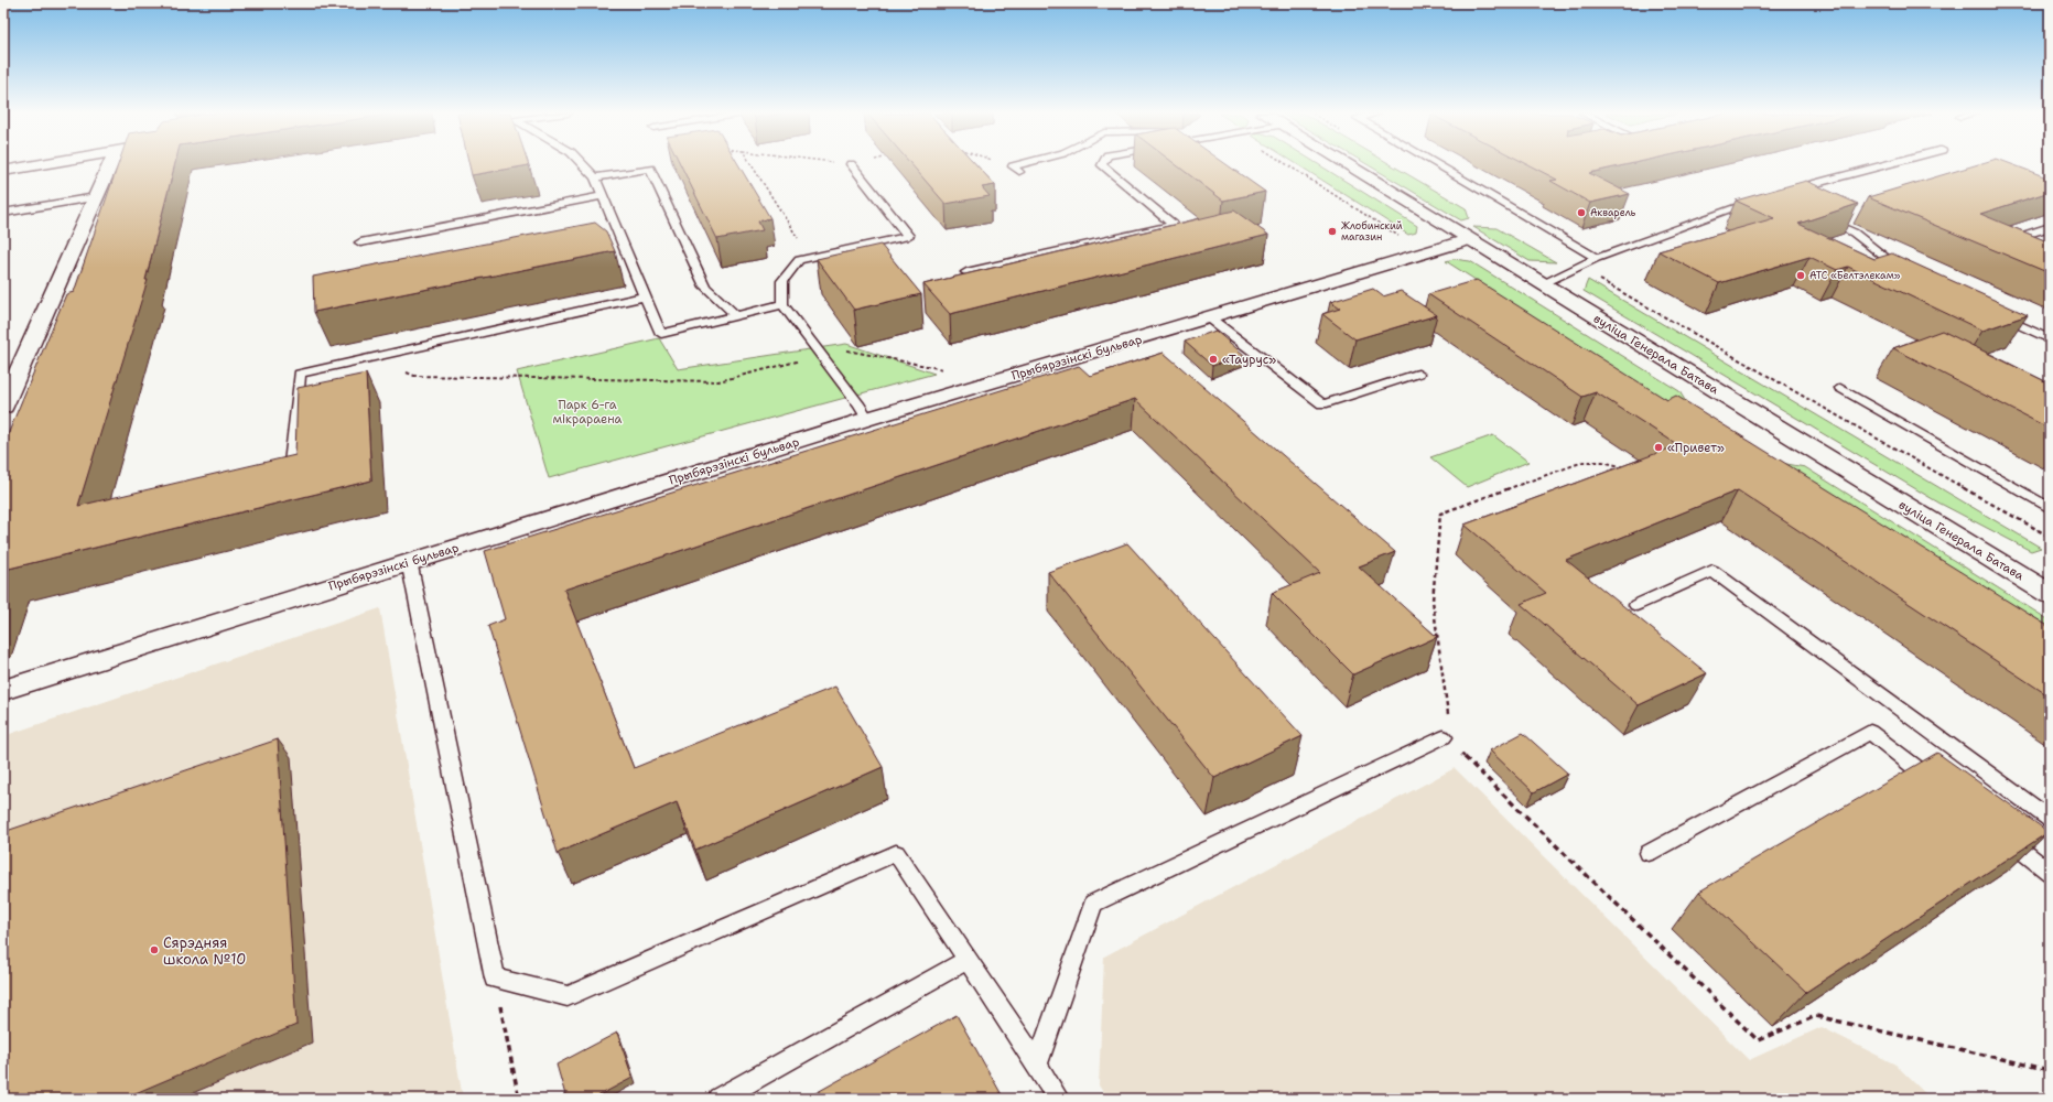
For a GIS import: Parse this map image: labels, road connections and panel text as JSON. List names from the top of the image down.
{
  "streets": {
    "street": ["вуліца Генерала Батава", "Прыбярэзінскі бульвар"]
  },
  "crossings": [
    ["вуліца Генерала Батава", "Прыбярэзінскі бульвар"]
  ],
  "parks": ["Парк 6-га мікрараена"],
  "places": [
    "Акварель",
    "Жлобинский магазин",
    "АТС «Белтэлекам»",
    "«Таурус»",
    "«Привет»",
    "Сярэдняя школа №10"
  ]
}
